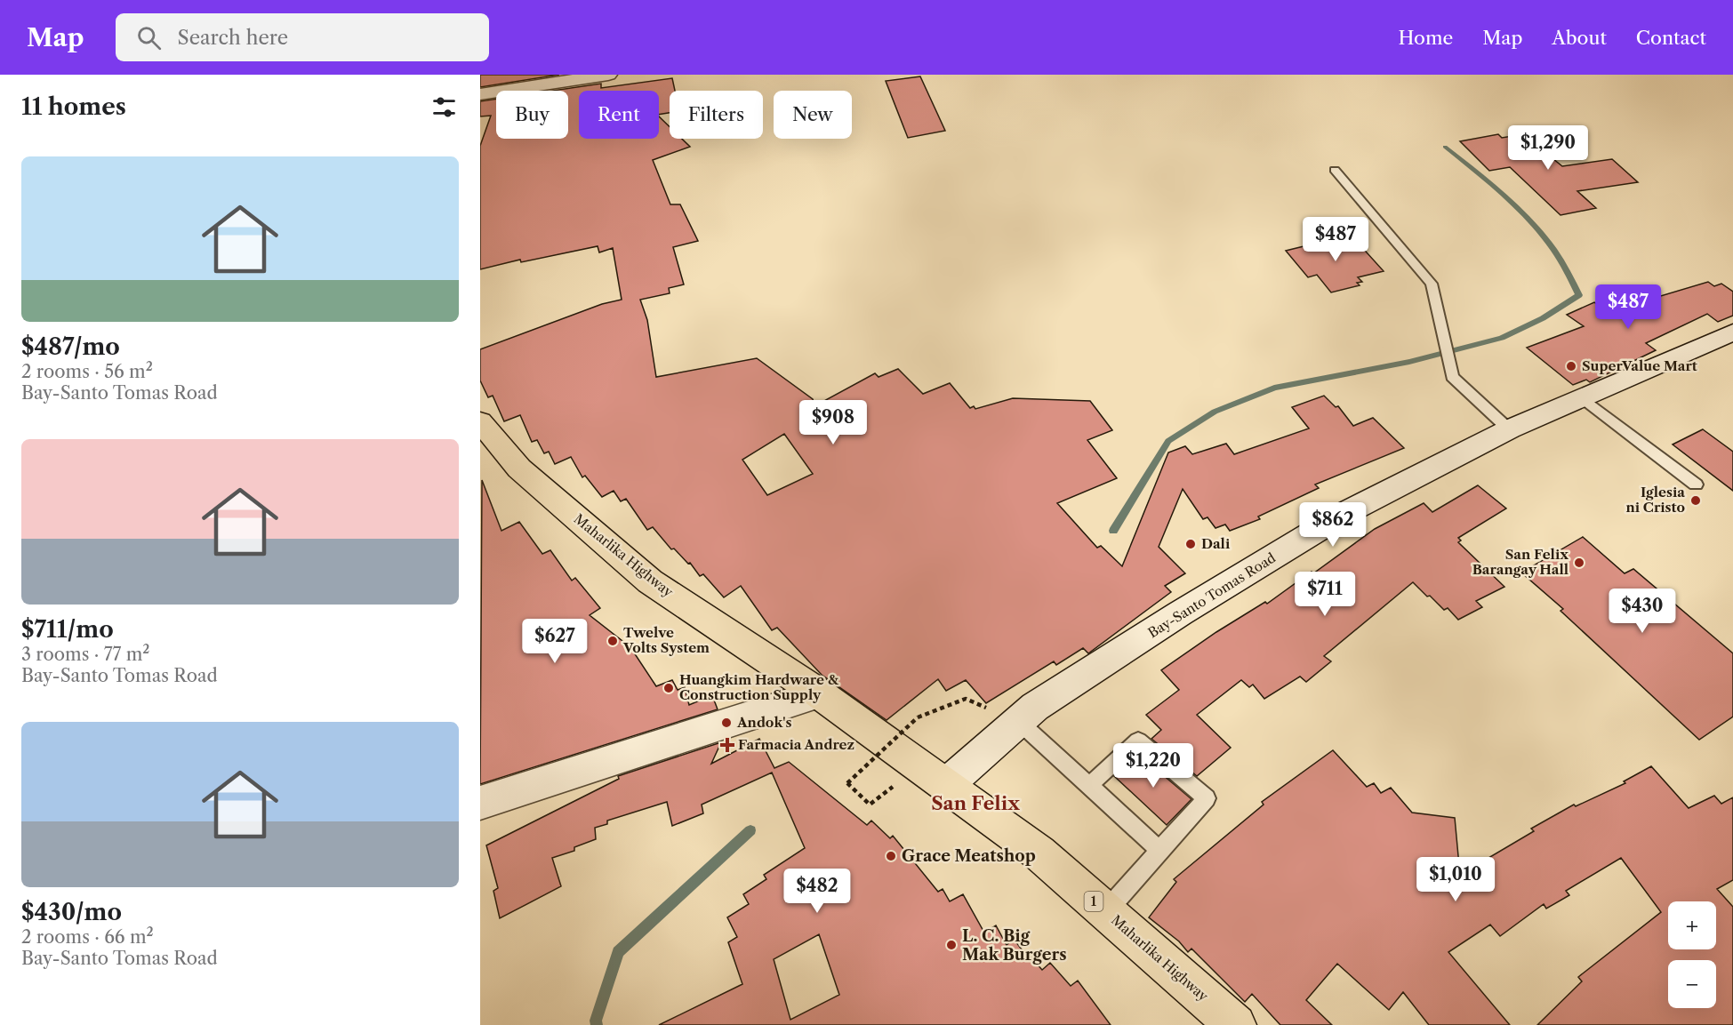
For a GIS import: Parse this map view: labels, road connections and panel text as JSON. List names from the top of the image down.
{
  "streets": {
    "highway": ["Maharlika Highway", "1"],
    "main road": ["Bay-Santo Tomas Road"]
  },
  "crossings": [
    ["Maharlika Highway", "Bay-Santo Tomas Road"]
  ],
  "districts": ["San Felix"],
  "places": {
    "other": [
      "SuperValue Mart",
      "Iglesia ni Cristo",
      "Dali",
      "San Felix Barangay Hall",
      "Twelve Volts System",
      "Huangkim Hardware & Construction Supply",
      "Andok's",
      "Grace Meatshop",
      "L. C. Big Mak Burgers"
    ],
    "health": ["Farmacia Andrez"]
  },
  "page": {
    "header": "Map",
    "search": "Search here",
    "nav": [
      "Home",
      "Map",
      "About",
      "Contact"
    ],
    "heading": "11 homes",
    "chip": [
      "Buy",
      "Rent",
      "Filters",
      "New"
    ],
    "price": [
      "$1,290",
      "$487",
      "$487",
      "$908",
      "$862",
      "$711",
      "$430",
      "$627",
      "$1,220",
      "$1,010",
      "$482"
    ],
    "list": [
      {
        "name": "$487/mo",
        "note": "2 rooms · 56 m² · Bay-Santo Tomas Road"
      },
      {
        "name": "$711/mo",
        "note": "3 rooms · 77 m² · Bay-Santo Tomas Road"
      },
      {
        "name": "$430/mo",
        "note": "2 rooms · 66 m² · Bay-Santo Tomas Road"
      }
    ],
    "map_buttons": ["+", "−"]
  }
}
